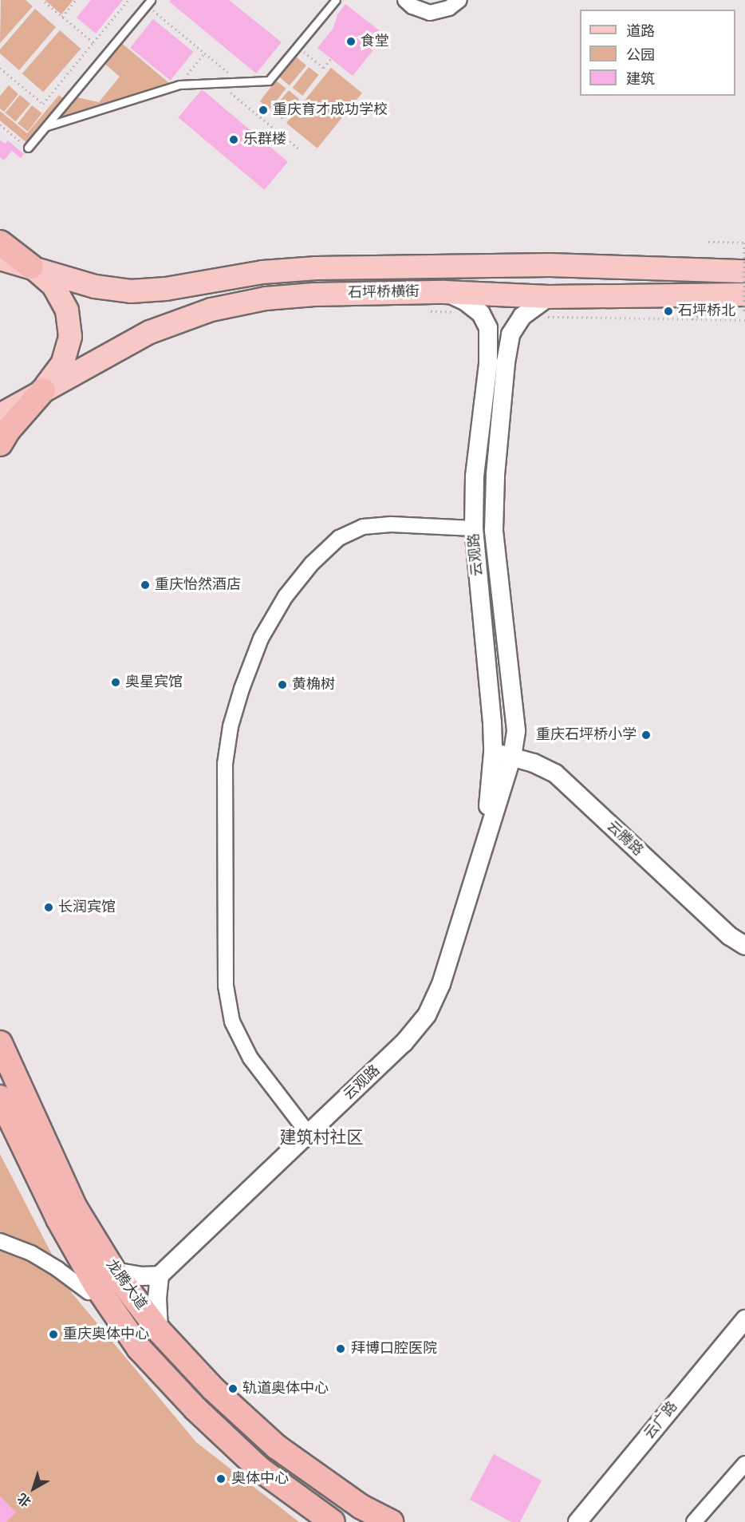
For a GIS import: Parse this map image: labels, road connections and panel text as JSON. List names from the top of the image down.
{
  "streets": {
    "highway": ["龙腾大道"],
    "main road": ["石坪桥横街"],
    "street": ["云观路", "云腾路", "云广路"]
  },
  "crossings": [
    ["石坪桥横街", "云观路"],
    ["云观路", "云腾路"]
  ],
  "districts": ["建筑村社区"],
  "places": [
    "食堂",
    "重庆育才成功学校",
    "乐群楼",
    "石坪桥北",
    "重庆怡然酒店",
    "奥星宾馆",
    "黄桷树",
    "重庆石坪桥小学",
    "长润宾馆",
    "重庆奥体中心",
    "拜博口腔医院",
    "轨道奥体中心",
    "奥体中心"
  ],
  "legend": ["道路", "公园", "建筑"],
  "north": "bottom left"
}
